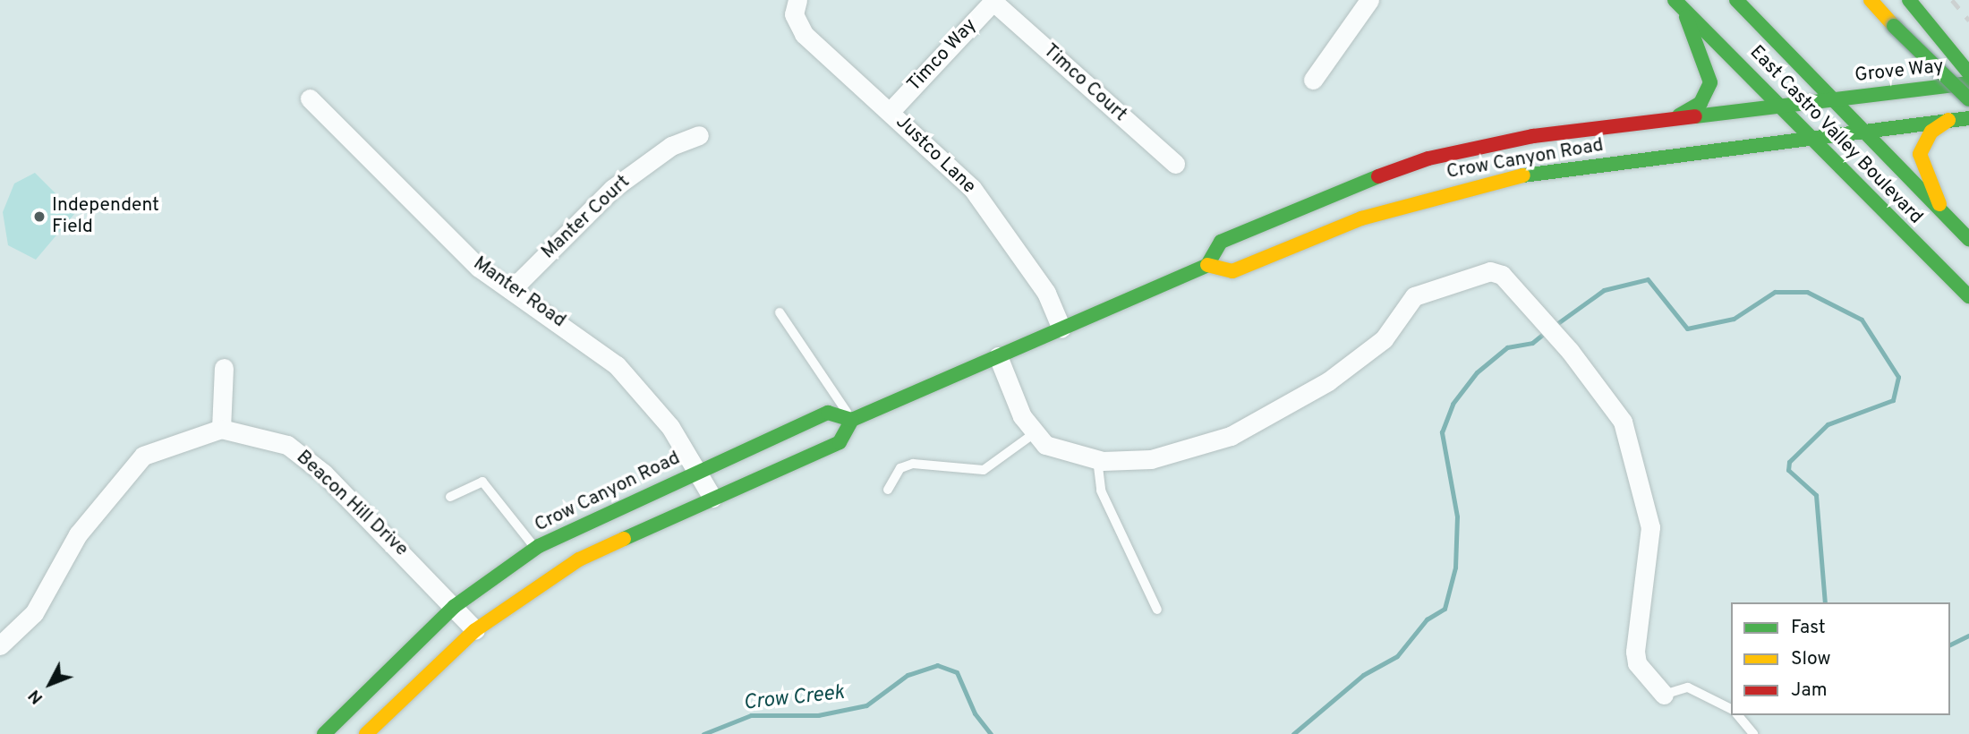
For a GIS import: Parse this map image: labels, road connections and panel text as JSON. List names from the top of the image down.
{
  "streets": {
    "main road": ["Grove Way", "East Castro Valley Boulevard", "Crow Canyon Road"],
    "street": [
      "Timco Way",
      "Timco Court",
      "Justco Lane",
      "Manter Court",
      "Manter Road",
      "Beacon Hill Drive"
    ]
  },
  "crossings": [
    ["Timco Way", "Timco Court"],
    ["Timco Way", "Justco Lane"],
    ["Grove Way", "East Castro Valley Boulevard"],
    ["Grove Way", "Crow Canyon Road"],
    ["East Castro Valley Boulevard", "Crow Canyon Road"],
    ["Crow Canyon Road", "Manter Road"],
    ["Crow Canyon Road", "Beacon Hill Drive"],
    ["Manter Court", "Manter Road"]
  ],
  "water": ["Crow Creek"],
  "places": ["Independent Field"],
  "legend": ["Fast", "Slow", "Jam"],
  "north": "bottom left"
}
